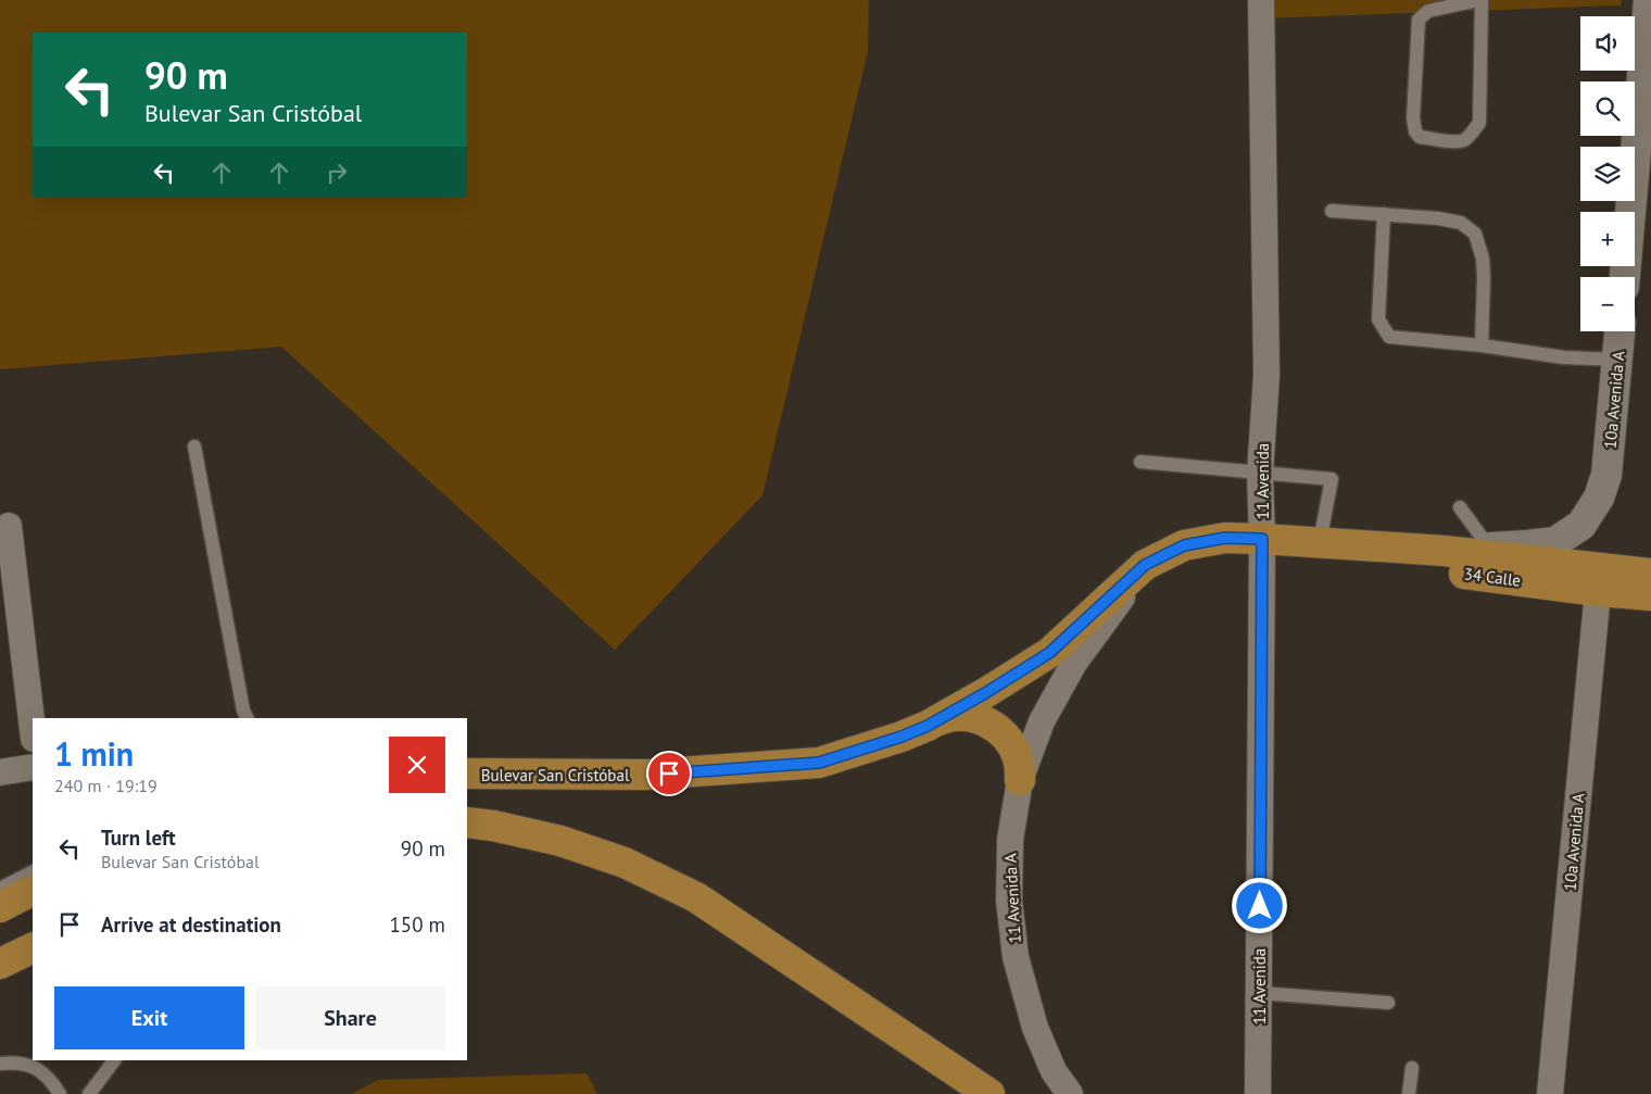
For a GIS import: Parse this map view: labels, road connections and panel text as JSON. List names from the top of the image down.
{
  "streets": {
    "main road": ["10a Avenida A", "34 Calle", "Bulevar San Cristóbal"],
    "street": ["11 Avenida", "11 Avenida A"]
  },
  "crossings": [
    ["10a Avenida A", "34 Calle"],
    ["11 Avenida", "34 Calle"],
    ["11 Avenida", "Bulevar San Cristóbal"],
    ["34 Calle", "Bulevar San Cristóbal"],
    ["Bulevar San Cristóbal", "11 Avenida A"]
  ],
  "page": {
    "map_buttons": ["+", "−"],
    "turn": ["90 m", "Bulevar San Cristóbal"],
    "heading": ["1 min", "240 m · 19:19"],
    "list": [
      {
        "name": "Turn left",
        "note": "Bulevar San Cristóbal",
        "value": "90 m"
      },
      {
        "name": "Arrive at destination",
        "value": "150 m"
      }
    ],
    "buttons": ["Exit", "Share"]
  }
}
